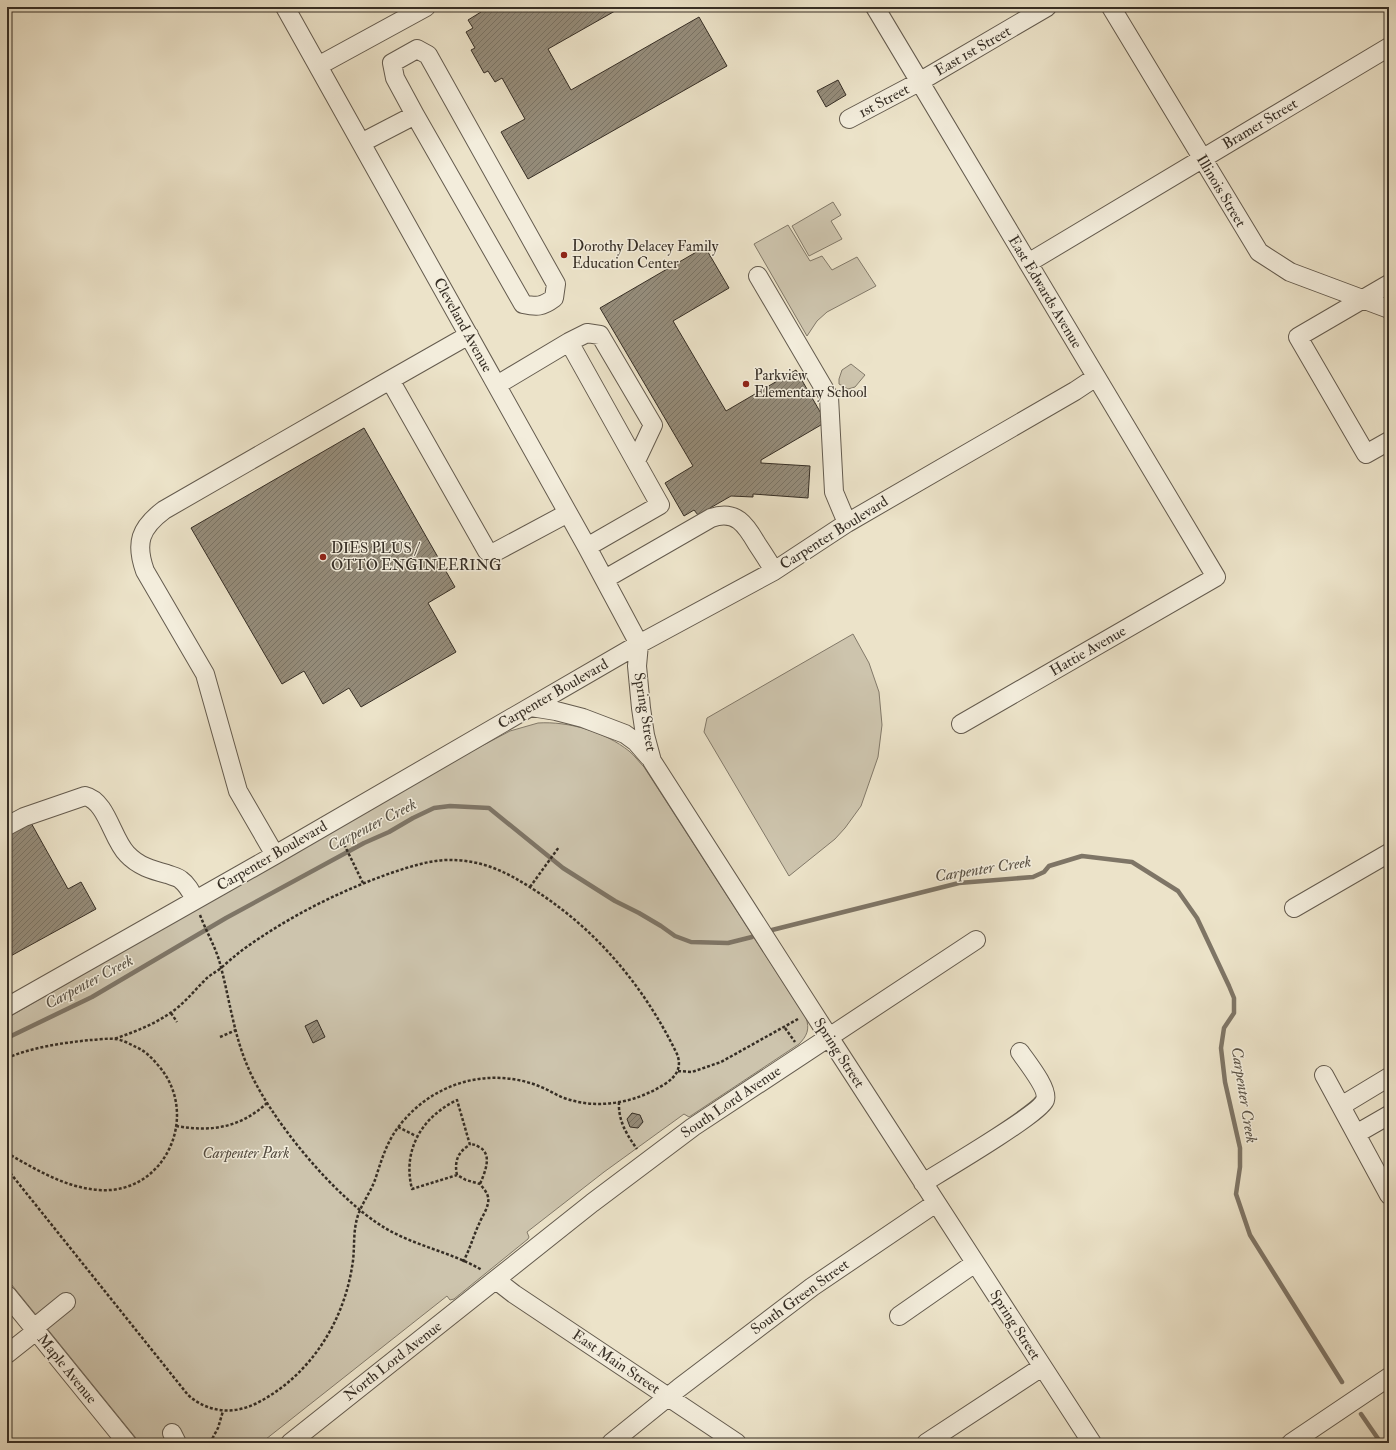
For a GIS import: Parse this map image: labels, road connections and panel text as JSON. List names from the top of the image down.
{
  "streets": {
    "street": [
      "East 1st Street",
      "1st Street",
      "Bramer Street",
      "Illinois Street",
      "East Edwards Avenue",
      "Cleveland Avenue",
      "Carpenter Boulevard",
      "Hattie Avenue",
      "Spring Street",
      "South Lord Avenue",
      "South Green Street",
      "North Lord Avenue",
      "East Main Street",
      "Maple Avenue"
    ]
  },
  "crossings": [
    ["East 1st Street", "1st Street"],
    ["East 1st Street", "East Edwards Avenue"],
    ["1st Street", "East Edwards Avenue"],
    ["Bramer Street", "Illinois Street"],
    ["Bramer Street", "East Edwards Avenue"],
    ["East Edwards Avenue", "Carpenter Boulevard"],
    ["East Edwards Avenue", "Hattie Avenue"],
    ["Cleveland Avenue", "Carpenter Boulevard"],
    ["Cleveland Avenue", "Spring Street"],
    ["Carpenter Boulevard", "Spring Street"],
    ["Spring Street", "South Lord Avenue"],
    ["Spring Street", "South Green Street"],
    ["South Lord Avenue", "North Lord Avenue"],
    ["South Lord Avenue", "East Main Street"],
    ["South Green Street", "East Main Street"],
    ["North Lord Avenue", "East Main Street"]
  ],
  "water": ["Carpenter Creek"],
  "parks": ["Carpenter Park"],
  "places": ["Dorothy Delacey Family Education Center", "Parkview Elementary School", "DIES PLUS / OTTO ENGINEERING"]
}
